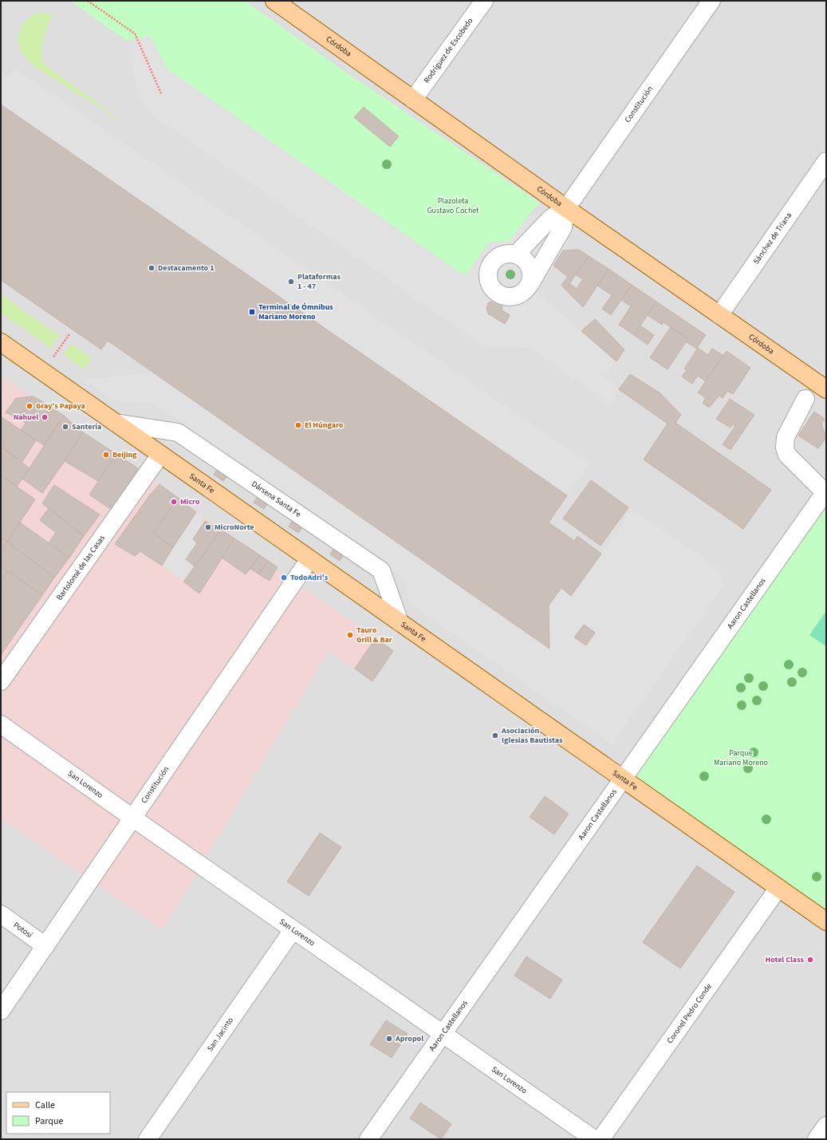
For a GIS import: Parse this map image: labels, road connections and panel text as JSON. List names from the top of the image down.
{
  "streets": {
    "main road": ["Córdoba", "Santa Fe"],
    "street": [
      "Rodríguez de Escobedo",
      "Constitución",
      "Sánchez de Triana",
      "Dársena Santa Fe",
      "Bartolomé de las Casas",
      "Aaron Castellanos",
      "San Lorenzo",
      "Potosí",
      "Coronel Pedro Conde",
      "San Jacinto"
    ]
  },
  "crossings": [
    ["Córdoba", "Rodríguez de Escobedo"],
    ["Córdoba", "Constitución"],
    ["Córdoba", "Sánchez de Triana"],
    ["Constitución", "Santa Fe"],
    ["Constitución", "San Lorenzo"],
    ["Constitución", "Potosí"],
    ["Santa Fe", "Dársena Santa Fe"],
    ["Santa Fe", "Bartolomé de las Casas"],
    ["Santa Fe", "Aaron Castellanos"],
    ["Santa Fe", "Coronel Pedro Conde"],
    ["Aaron Castellanos", "San Lorenzo"],
    ["San Lorenzo", "Coronel Pedro Conde"],
    ["San Lorenzo", "San Jacinto"]
  ],
  "parks": ["Plazoleta Gustavo Cochet", "Parque Mariano Moreno"],
  "places": {
    "other": [
      "Destacamento 1",
      "Plataformas 1 - 47",
      "Gray's Papaya",
      "Nahuel",
      "El Húngaro",
      "Santería",
      "Beijing",
      "Micro",
      "MicroNorte",
      "TodoAdri's",
      "Tauro Grill & Bar",
      "Asociación Iglesias Bautistas",
      "Hotel Class",
      "Apropol"
    ],
    "transit": ["Terminal de Ómnibus Mariano Moreno"]
  },
  "legend": ["Calle", "Parque"]
}
